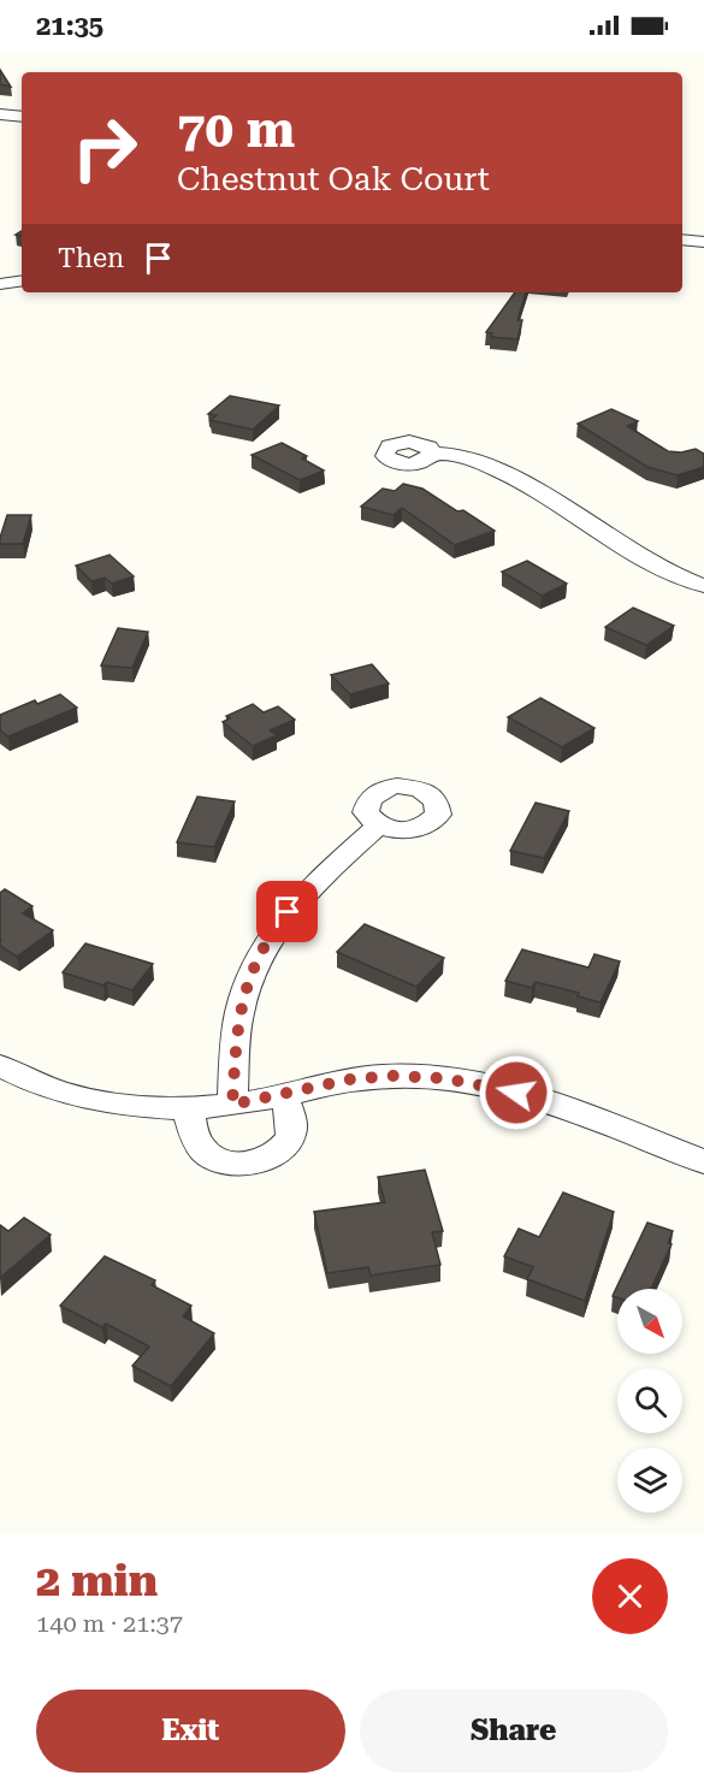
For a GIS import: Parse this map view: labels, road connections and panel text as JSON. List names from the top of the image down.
{
  "north": "bottom right",
  "page": {
    "status": "21:35",
    "turn": ["70 m", "Chestnut Oak Court"],
    "then": "Then",
    "heading": ["2 min", "140 m · 21:37"],
    "buttons": ["Exit", "Share"]
  }
}
